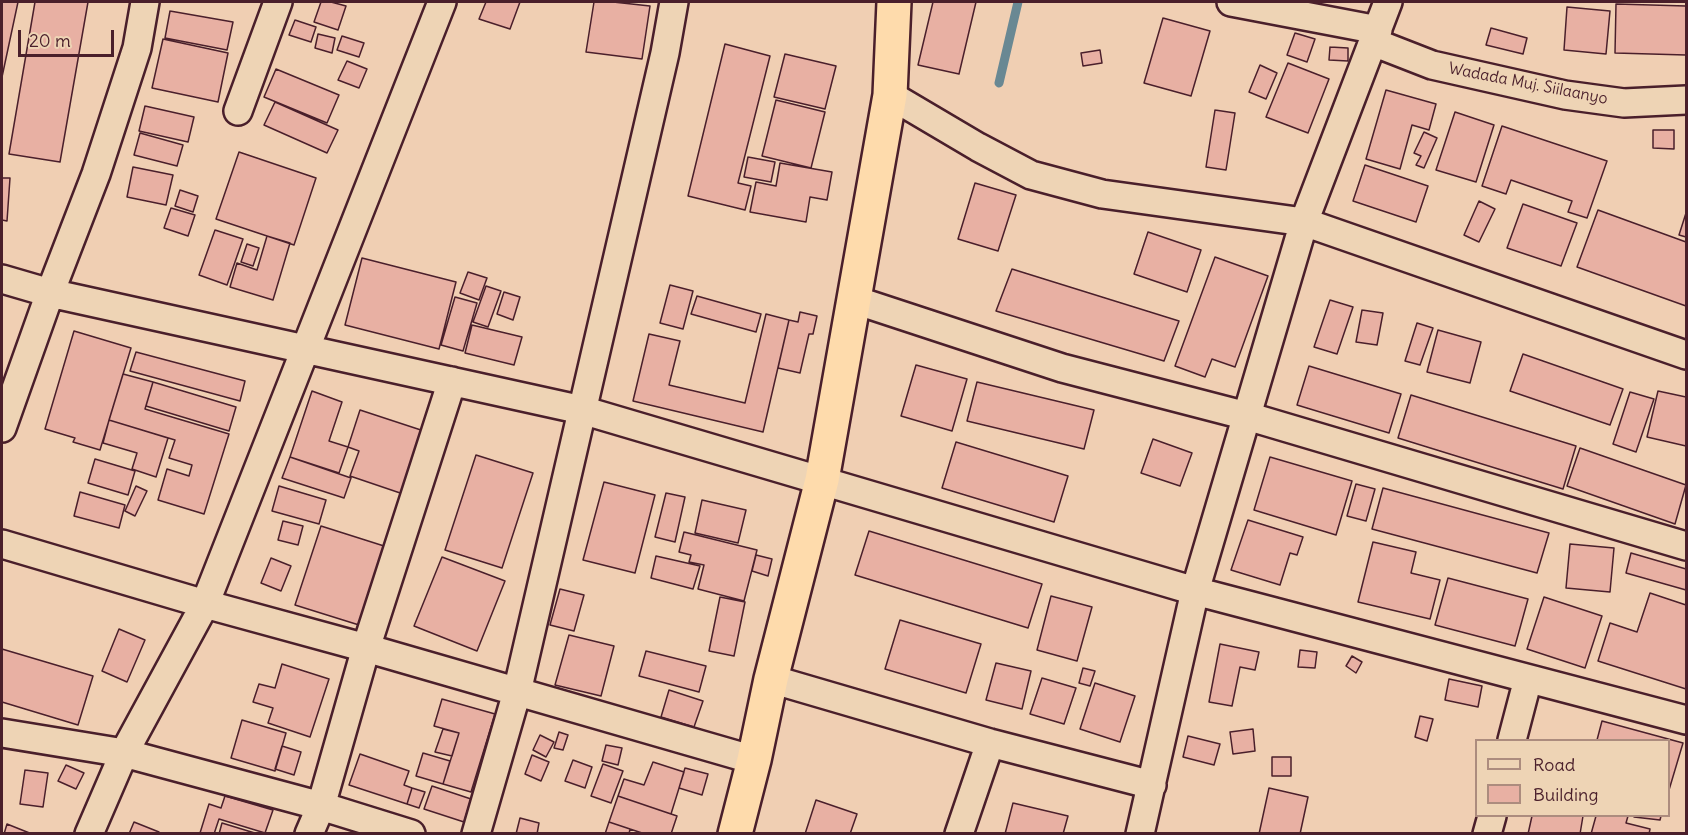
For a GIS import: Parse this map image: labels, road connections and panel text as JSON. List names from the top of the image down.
{
  "streets": {
    "street": ["Wadada Muj. Siilaanyo"]
  },
  "legend": ["Road", "Building"],
  "scale_bar": "20 m"
}
